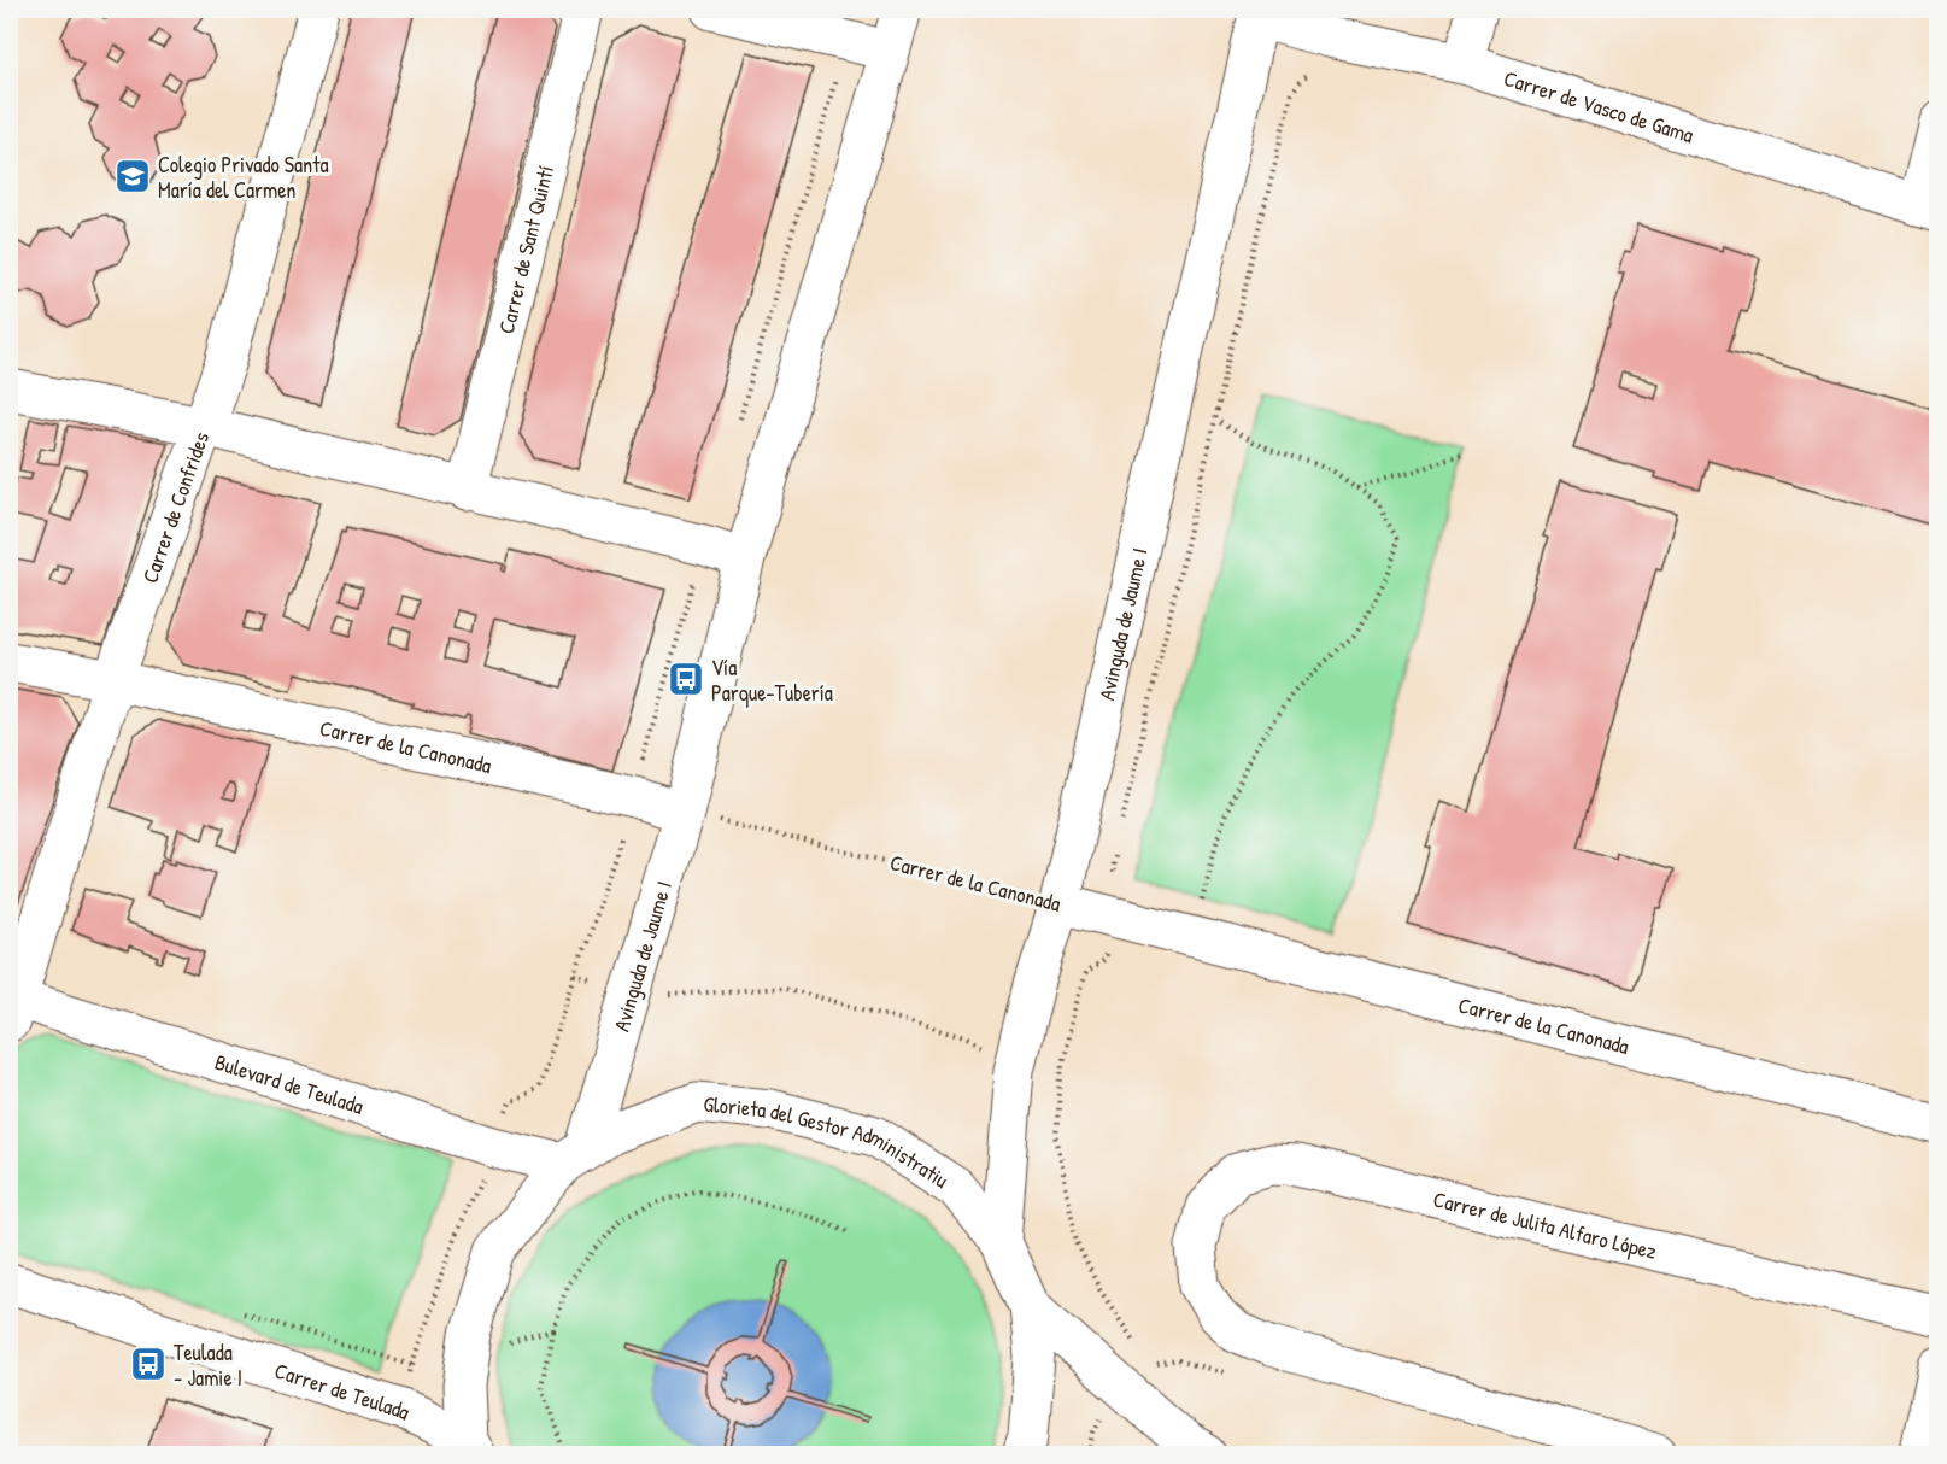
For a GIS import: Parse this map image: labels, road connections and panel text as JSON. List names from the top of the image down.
{
  "streets": {
    "street": [
      "Carrer de Vasco de Gama",
      "Carrer de Sant Quintí",
      "Carrer de Confrides",
      "Avinguda de Jaume I",
      "Carrer de la Canonada",
      "Bulevard de Teulada",
      "Glorieta del Gestor Administratiu",
      "Carrer de Julita Alfaro López",
      "Carrer de Teulada"
    ]
  },
  "crossings": [
    ["Carrer de Vasco de Gama", "Avinguda de Jaume I"],
    ["Carrer de Confrides", "Carrer de la Canonada"],
    ["Carrer de Confrides", "Bulevard de Teulada"],
    ["Avinguda de Jaume I", "Carrer de la Canonada"],
    ["Avinguda de Jaume I", "Bulevard de Teulada"],
    ["Avinguda de Jaume I", "Glorieta del Gestor Administratiu"],
    ["Bulevard de Teulada", "Glorieta del Gestor Administratiu"],
    ["Glorieta del Gestor Administratiu", "Carrer de Teulada"]
  ],
  "places": {
    "school or university": ["Colegio Privado Santa María del Carmen"],
    "bus stop": ["Vía Parque-Tubería", "Teulada - Jamie I"]
  }
}
